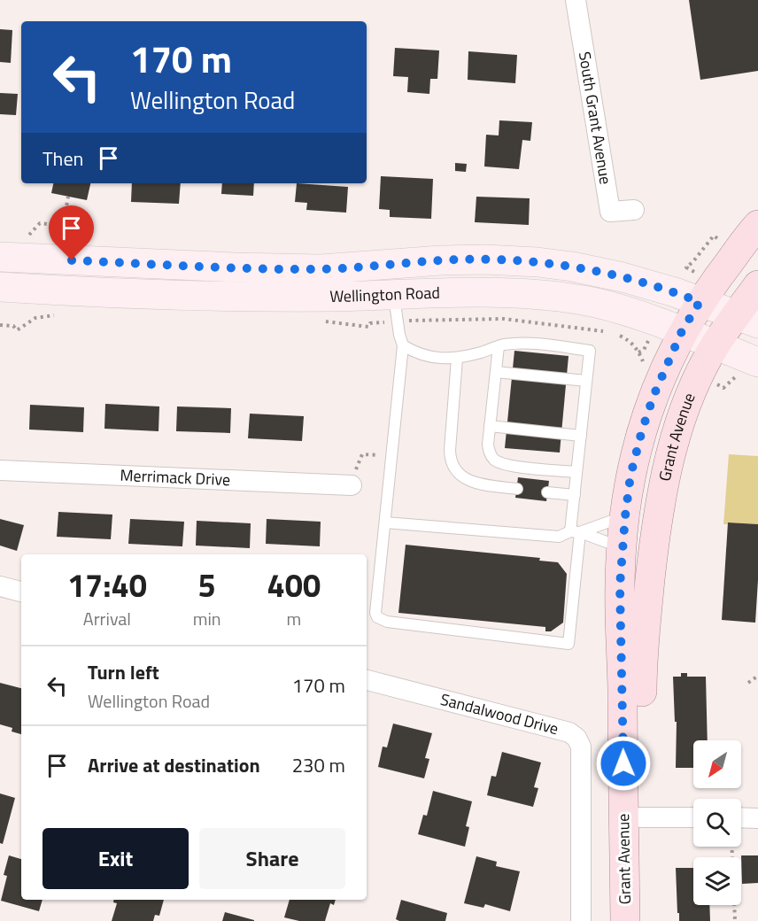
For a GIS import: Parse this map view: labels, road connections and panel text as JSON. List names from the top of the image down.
{
  "streets": {
    "main road": ["Wellington Road", "Grant Avenue"],
    "street": ["South Grant Avenue", "Merrimack Drive", "Sandalwood Drive"]
  },
  "crossings": [
    ["Wellington Road", "Grant Avenue"]
  ],
  "north": "bottom left",
  "page": {
    "turn": ["170 m", "Wellington Road"],
    "then": "Then",
    "eta": [
      "17:40",
      "Arrival",
      "5",
      "min",
      "400",
      "m"
    ],
    "list": [
      {
        "name": "Turn left",
        "note": "Wellington Road",
        "value": "170 m"
      },
      {
        "name": "Arrive at destination",
        "value": "230 m"
      }
    ],
    "buttons": ["Exit", "Share"]
  }
}
